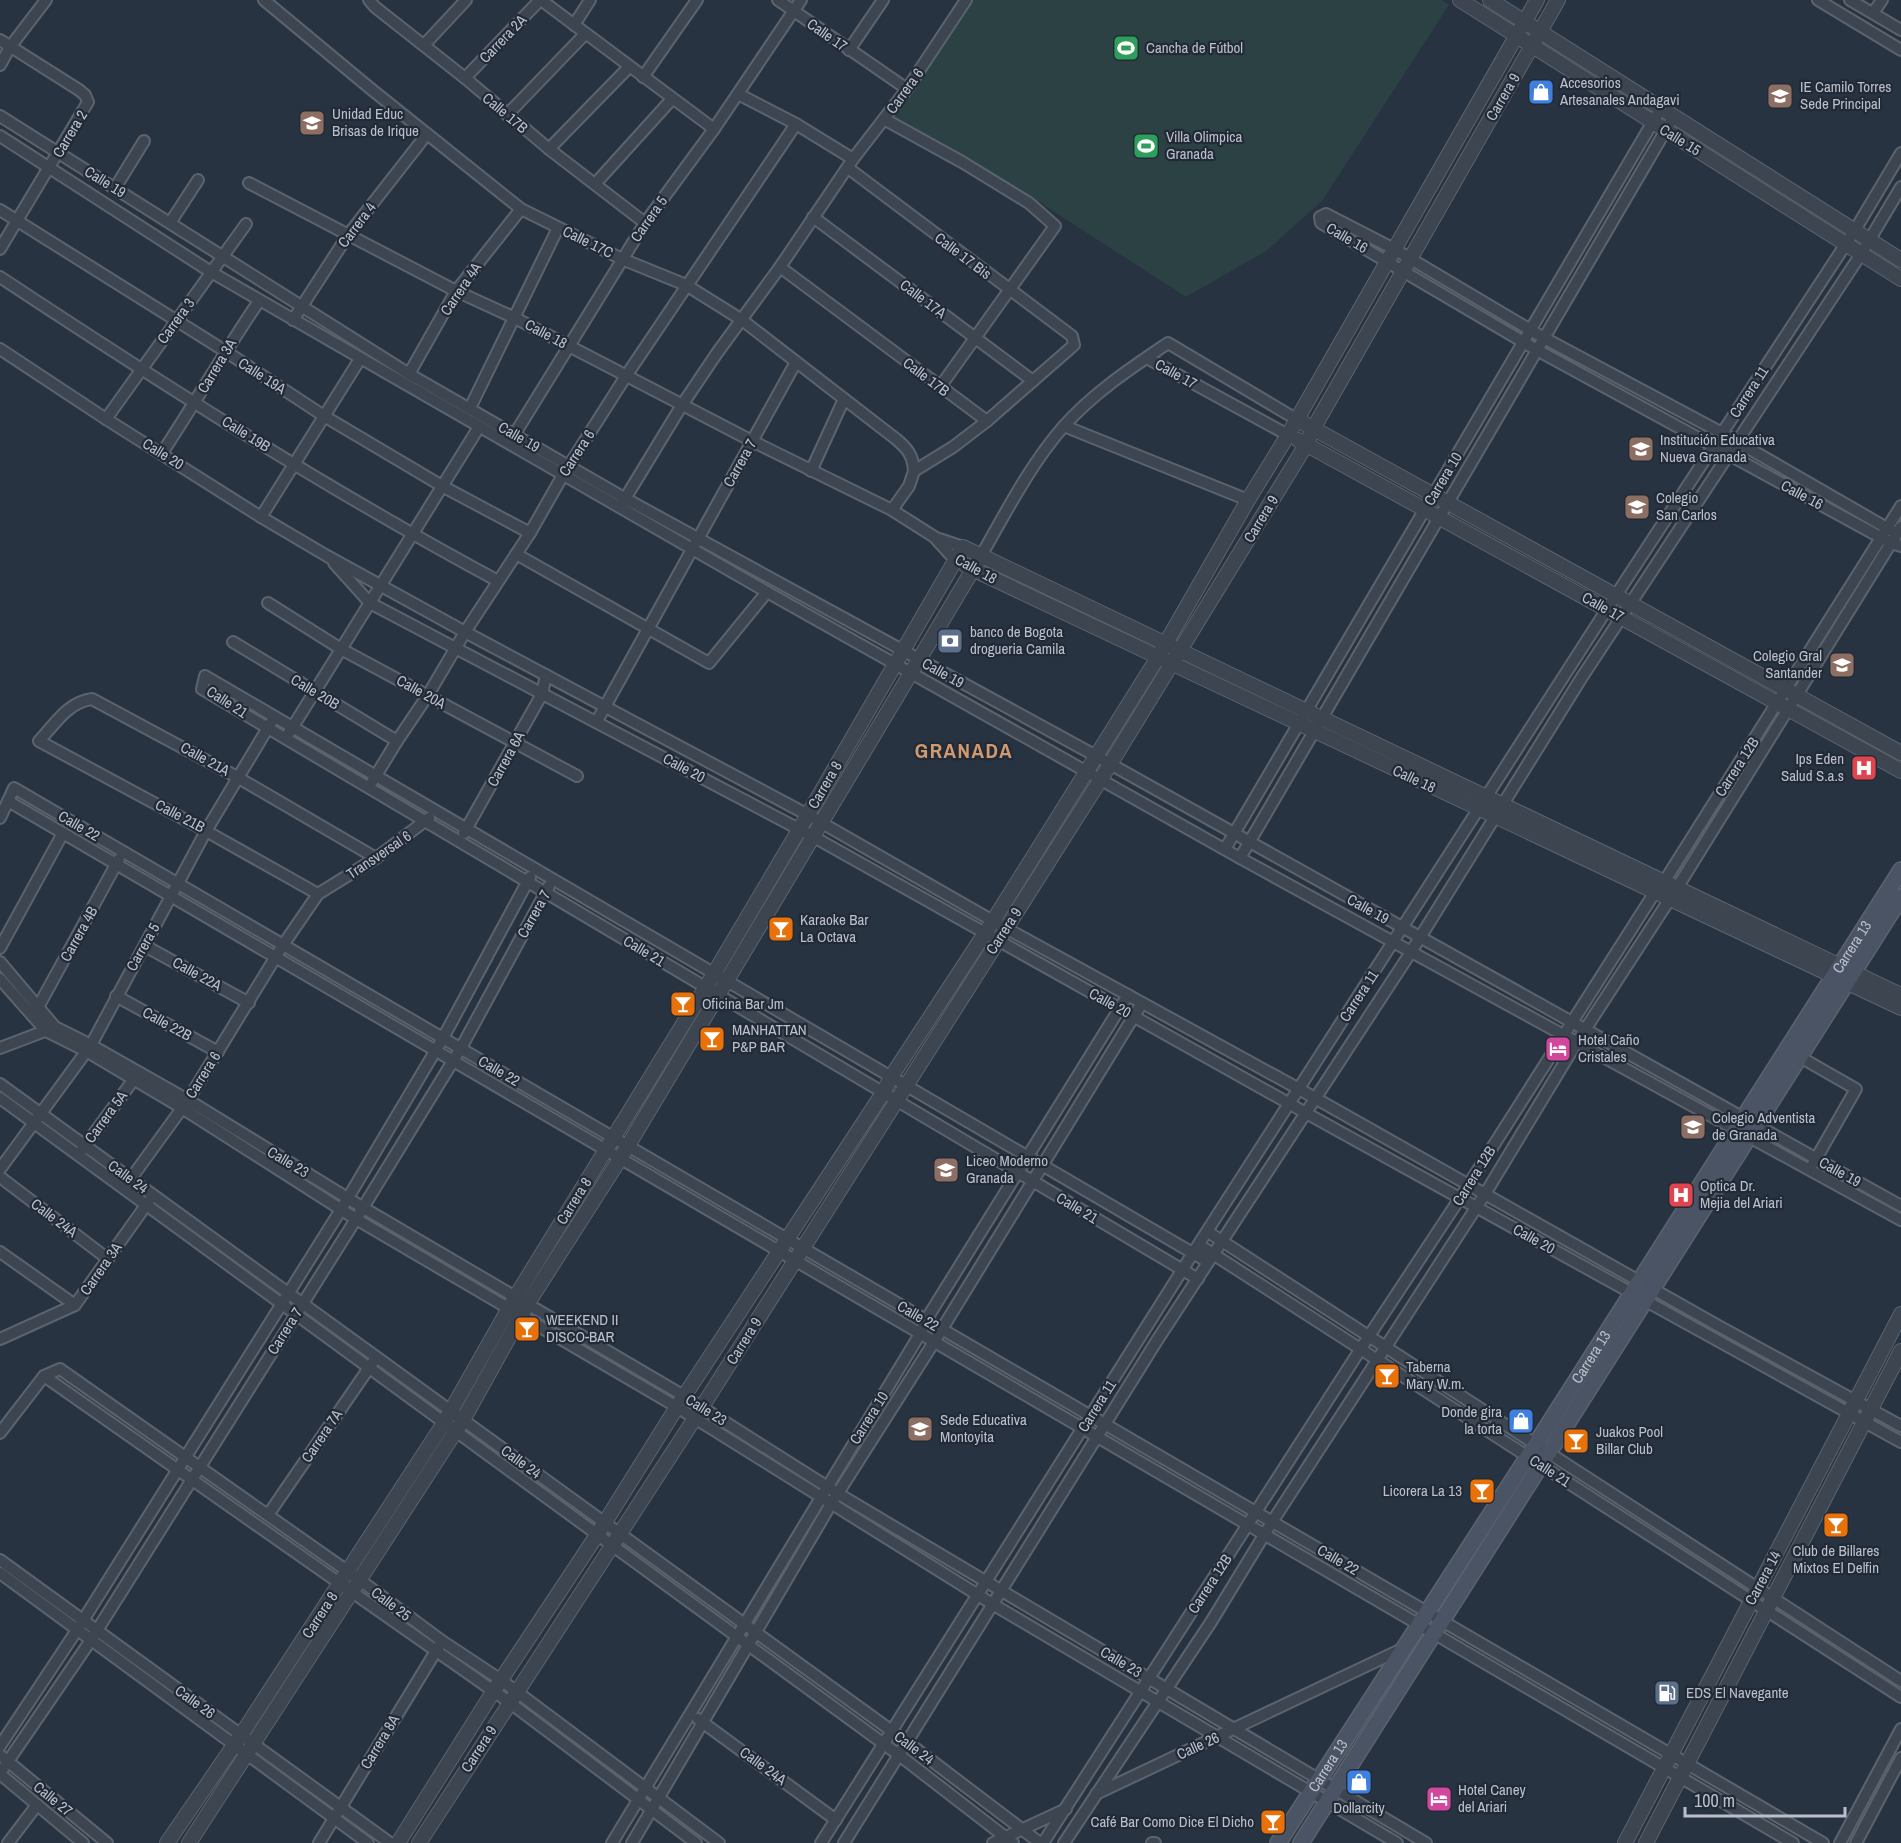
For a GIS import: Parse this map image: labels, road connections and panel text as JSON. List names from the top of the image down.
{
  "streets": {
    "main road": ["Carrera 13"],
    "street": [
      "Calle 17",
      "Carrera 2A",
      "Carrera 6",
      "Carrera 9",
      "Calle 17B",
      "Carrera 2",
      "Calle 15",
      "Calle 19",
      "Carrera 5",
      "Carrera 4",
      "Calle 16",
      "Calle 17C",
      "Calle 17 Bis",
      "Carrera 4A",
      "Calle 17A",
      "Carrera 3",
      "Calle 18",
      "Carrera 3A",
      "Calle 19A",
      "Carrera 11",
      "Calle 19B",
      "Calle 20",
      "Carrera 7",
      "Carrera 10",
      "Calle 20B",
      "Calle 20A",
      "Calle 21",
      "Calle 21A",
      "Carrera 6A",
      "Carrera 12B",
      "Carrera 8",
      "Calle 21B",
      "Calle 22",
      "Transversal 6",
      "Carrera 4B",
      "Calle 22A",
      "Calle 22B",
      "Carrera 5A",
      "Calle 23",
      "Calle 24",
      "Calle 24A",
      "Carrera 7A",
      "Carrera 14",
      "Calle 25",
      "Calle 26",
      "Carrera 8A",
      "Calle 27"
    ]
  },
  "crossings": [
    ["Calle 17", "Carrera 6"],
    ["Calle 17", "Carrera 9"],
    ["Calle 17", "Carrera 5"],
    ["Calle 17", "Carrera 11"],
    ["Calle 17", "Carrera 10"],
    ["Calle 17", "Carrera 12B"],
    ["Carrera 2A", "Calle 17B"],
    ["Carrera 6", "Calle 17B"],
    ["Carrera 6", "Calle 19"],
    ["Carrera 6", "Calle 17C"],
    ["Carrera 6", "Calle 17 Bis"],
    ["Carrera 6", "Calle 17A"],
    ["Carrera 6", "Calle 18"],
    ["Carrera 6", "Calle 19A"],
    ["Carrera 6", "Calle 19B"],
    ["Carrera 6", "Calle 20"],
    ["Carrera 6", "Calle 20B"],
    ["Carrera 6", "Calle 20A"],
    ["Carrera 6", "Calle 21"],
    ["Carrera 6", "Calle 21B"],
    ["Carrera 6", "Calle 22"],
    ["Carrera 6", "Transversal 6"],
    ["Carrera 6", "Calle 22A"],
    ["Carrera 6", "Calle 22B"],
    ["Carrera 6", "Calle 23"],
    ["Carrera 6", "Calle 24"],
    ["Carrera 9", "Calle 15"],
    ["Carrera 9", "Calle 19"],
    ["Carrera 9", "Calle 16"],
    ["Carrera 9", "Calle 18"],
    ["Carrera 9", "Calle 20"],
    ["Carrera 9", "Calle 21"],
    ["Carrera 9", "Calle 22"],
    ["Carrera 9", "Calle 23"],
    ["Carrera 9", "Calle 24"],
    ["Carrera 9", "Calle 25"],
    ["Calle 17B", "Carrera 5"],
    ["Carrera 2", "Calle 19"],
    ["Carrera 2", "Calle 19A"],
    ["Calle 15", "Carrera 11"],
    ["Calle 15", "Carrera 10"],
    ["Calle 19", "Carrera 5"],
    ["Calle 19", "Carrera 4"],
    ["Calle 19", "Carrera 4A"],
    ["Calle 19", "Carrera 3"],
    ["Calle 19", "Carrera 3A"],
    ["Calle 19", "Carrera 11"],
    ["Calle 19", "Carrera 7"],
    ["Calle 19", "Carrera 10"],
    ["Calle 19", "Carrera 12B"],
    ["Calle 19", "Carrera 8"],
    ["Calle 19", "Carrera 13"],
    ["Carrera 5", "Calle 17C"],
    ["Carrera 5", "Calle 18"],
    ["Carrera 5", "Calle 21"],
    ["Carrera 5", "Calle 21A"],
    ["Carrera 5", "Calle 21B"],
    ["Carrera 5", "Calle 22"],
    ["Carrera 5", "Calle 22A"],
    ["Carrera 5", "Calle 22B"],
    ["Carrera 5", "Calle 23"],
    ["Carrera 5", "Calle 24"],
    ["Carrera 4", "Calle 17C"],
    ["Carrera 4", "Calle 18"],
    ["Calle 16", "Carrera 11"],
    ["Calle 16", "Carrera 10"],
    ["Calle 16", "Carrera 12B"],
    ["Calle 17C", "Carrera 4A"],
    ["Calle 17C", "Carrera 7"],
    ["Calle 17 Bis", "Calle 17A"],
    ["Carrera 4A", "Calle 18"],
    ["Carrera 3", "Calle 19A"],
    ["Carrera 3", "Calle 19B"],
    ["Carrera 3", "Calle 20"],
    ["Calle 18", "Carrera 11"],
    ["Calle 18", "Carrera 7"],
    ["Calle 18", "Carrera 10"],
    ["Calle 18", "Carrera 12B"],
    ["Calle 18", "Carrera 8"],
    ["Calle 18", "Carrera 13"],
    ["Carrera 3A", "Calle 19A"],
    ["Carrera 3A", "Calle 19B"],
    ["Carrera 3A", "Calle 20"],
    ["Carrera 3A", "Calle 24"],
    ["Carrera 3A", "Calle 24A"],
    ["Carrera 11", "Calle 20"],
    ["Carrera 11", "Calle 21"],
    ["Carrera 11", "Calle 22"],
    ["Carrera 11", "Calle 23"],
    ["Carrera 11", "Calle 24"],
    ["Carrera 11", "Calle 24A"],
    ["Calle 20", "Carrera 7"],
    ["Calle 20", "Carrera 10"],
    ["Calle 20", "Carrera 6A"],
    ["Calle 20", "Carrera 12B"],
    ["Calle 20", "Carrera 8"],
    ["Calle 20", "Carrera 13"],
    ["Calle 20", "Carrera 14"],
    ["Carrera 7", "Calle 21"],
    ["Carrera 7", "Calle 22"],
    ["Carrera 7", "Calle 23"],
    ["Carrera 7", "Calle 24"],
    ["Carrera 7", "Calle 25"],
    ["Carrera 7", "Calle 26"],
    ["Carrera 7", "Calle 27"],
    ["Carrera 10", "Calle 21"],
    ["Carrera 10", "Calle 22"],
    ["Carrera 10", "Calle 23"],
    ["Carrera 10", "Calle 24"],
    ["Carrera 10", "Calle 24A"],
    ["Carrera 10", "Calle 25"],
    ["Calle 20A", "Carrera 6A"],
    ["Calle 21", "Carrera 6A"],
    ["Calle 21", "Carrera 12B"],
    ["Calle 21", "Carrera 8"],
    ["Calle 21", "Transversal 6"],
    ["Calle 21", "Carrera 13"],
    ["Calle 21", "Carrera 14"],
    ["Calle 21A", "Calle 21B"],
    ["Calle 21A", "Transversal 6"],
    ["Carrera 12B", "Calle 22"],
    ["Carrera 12B", "Calle 23"],
    ["Carrera 12B", "Calle 24"],
    ["Carrera 12B", "Calle 26"],
    ["Carrera 8", "Calle 22"],
    ["Carrera 8", "Calle 23"],
    ["Carrera 8", "Calle 24"],
    ["Carrera 8", "Calle 25"],
    ["Carrera 8", "Calle 26"],
    ["Calle 21B", "Transversal 6"],
    ["Calle 22", "Carrera 4B"],
    ["Calle 22", "Carrera 13"],
    ["Calle 22", "Carrera 14"],
    ["Carrera 4B", "Calle 23"],
    ["Carrera 13", "Calle 23"],
    ["Carrera 13", "Calle 26"],
    ["Carrera 5A", "Calle 23"],
    ["Carrera 5A", "Calle 24"],
    ["Calle 23", "Calle 26"],
    ["Calle 24", "Carrera 7A"],
    ["Calle 24", "Calle 26"],
    ["Carrera 7A", "Calle 25"],
    ["Calle 25", "Carrera 8A"],
    ["Calle 26", "Carrera 8A"]
  ],
  "districts": ["GRANADA"],
  "places": {
    "sports": ["Cancha de Fútbol", "Villa Olimpica Granada"],
    "shop": ["Accesorios Artesanales Andagavi", "Donde gira la torta", "Dollarcity"],
    "school or university": [
      "IE Camilo Torres Sede Principal",
      "Unidad Educ Brisas de Irique",
      "Institución Educativa Nueva Granada",
      "Colegio San Carlos",
      "Colegio Gral Santander",
      "Colegio Adventista de Granada",
      "Liceo Moderno Granada",
      "Sede Educativa Montoyita"
    ],
    "bank": ["banco de Bogota drogueria Camila"],
    "hospital": ["Ips Eden Salud S.a.s", "Optica Dr. Mejia del Ariari"],
    "bar": [
      "Karaoke Bar La Octava",
      "Oficina Bar Jm",
      "MANHATTAN P&P BAR",
      "WEEKEND II DISCO-BAR",
      "Taberna Mary W.m.",
      "Juakos Pool Billar Club",
      "Licorera La 13",
      "Club de Billares Mixtos El Delfin",
      "Café Bar Como Dice El Dicho"
    ],
    "hotel": ["Hotel Caño Cristales", "Hotel Caney del Ariari"],
    "fuel station": ["EDS El Navegante"]
  },
  "scale_bar": "100 m"
}
